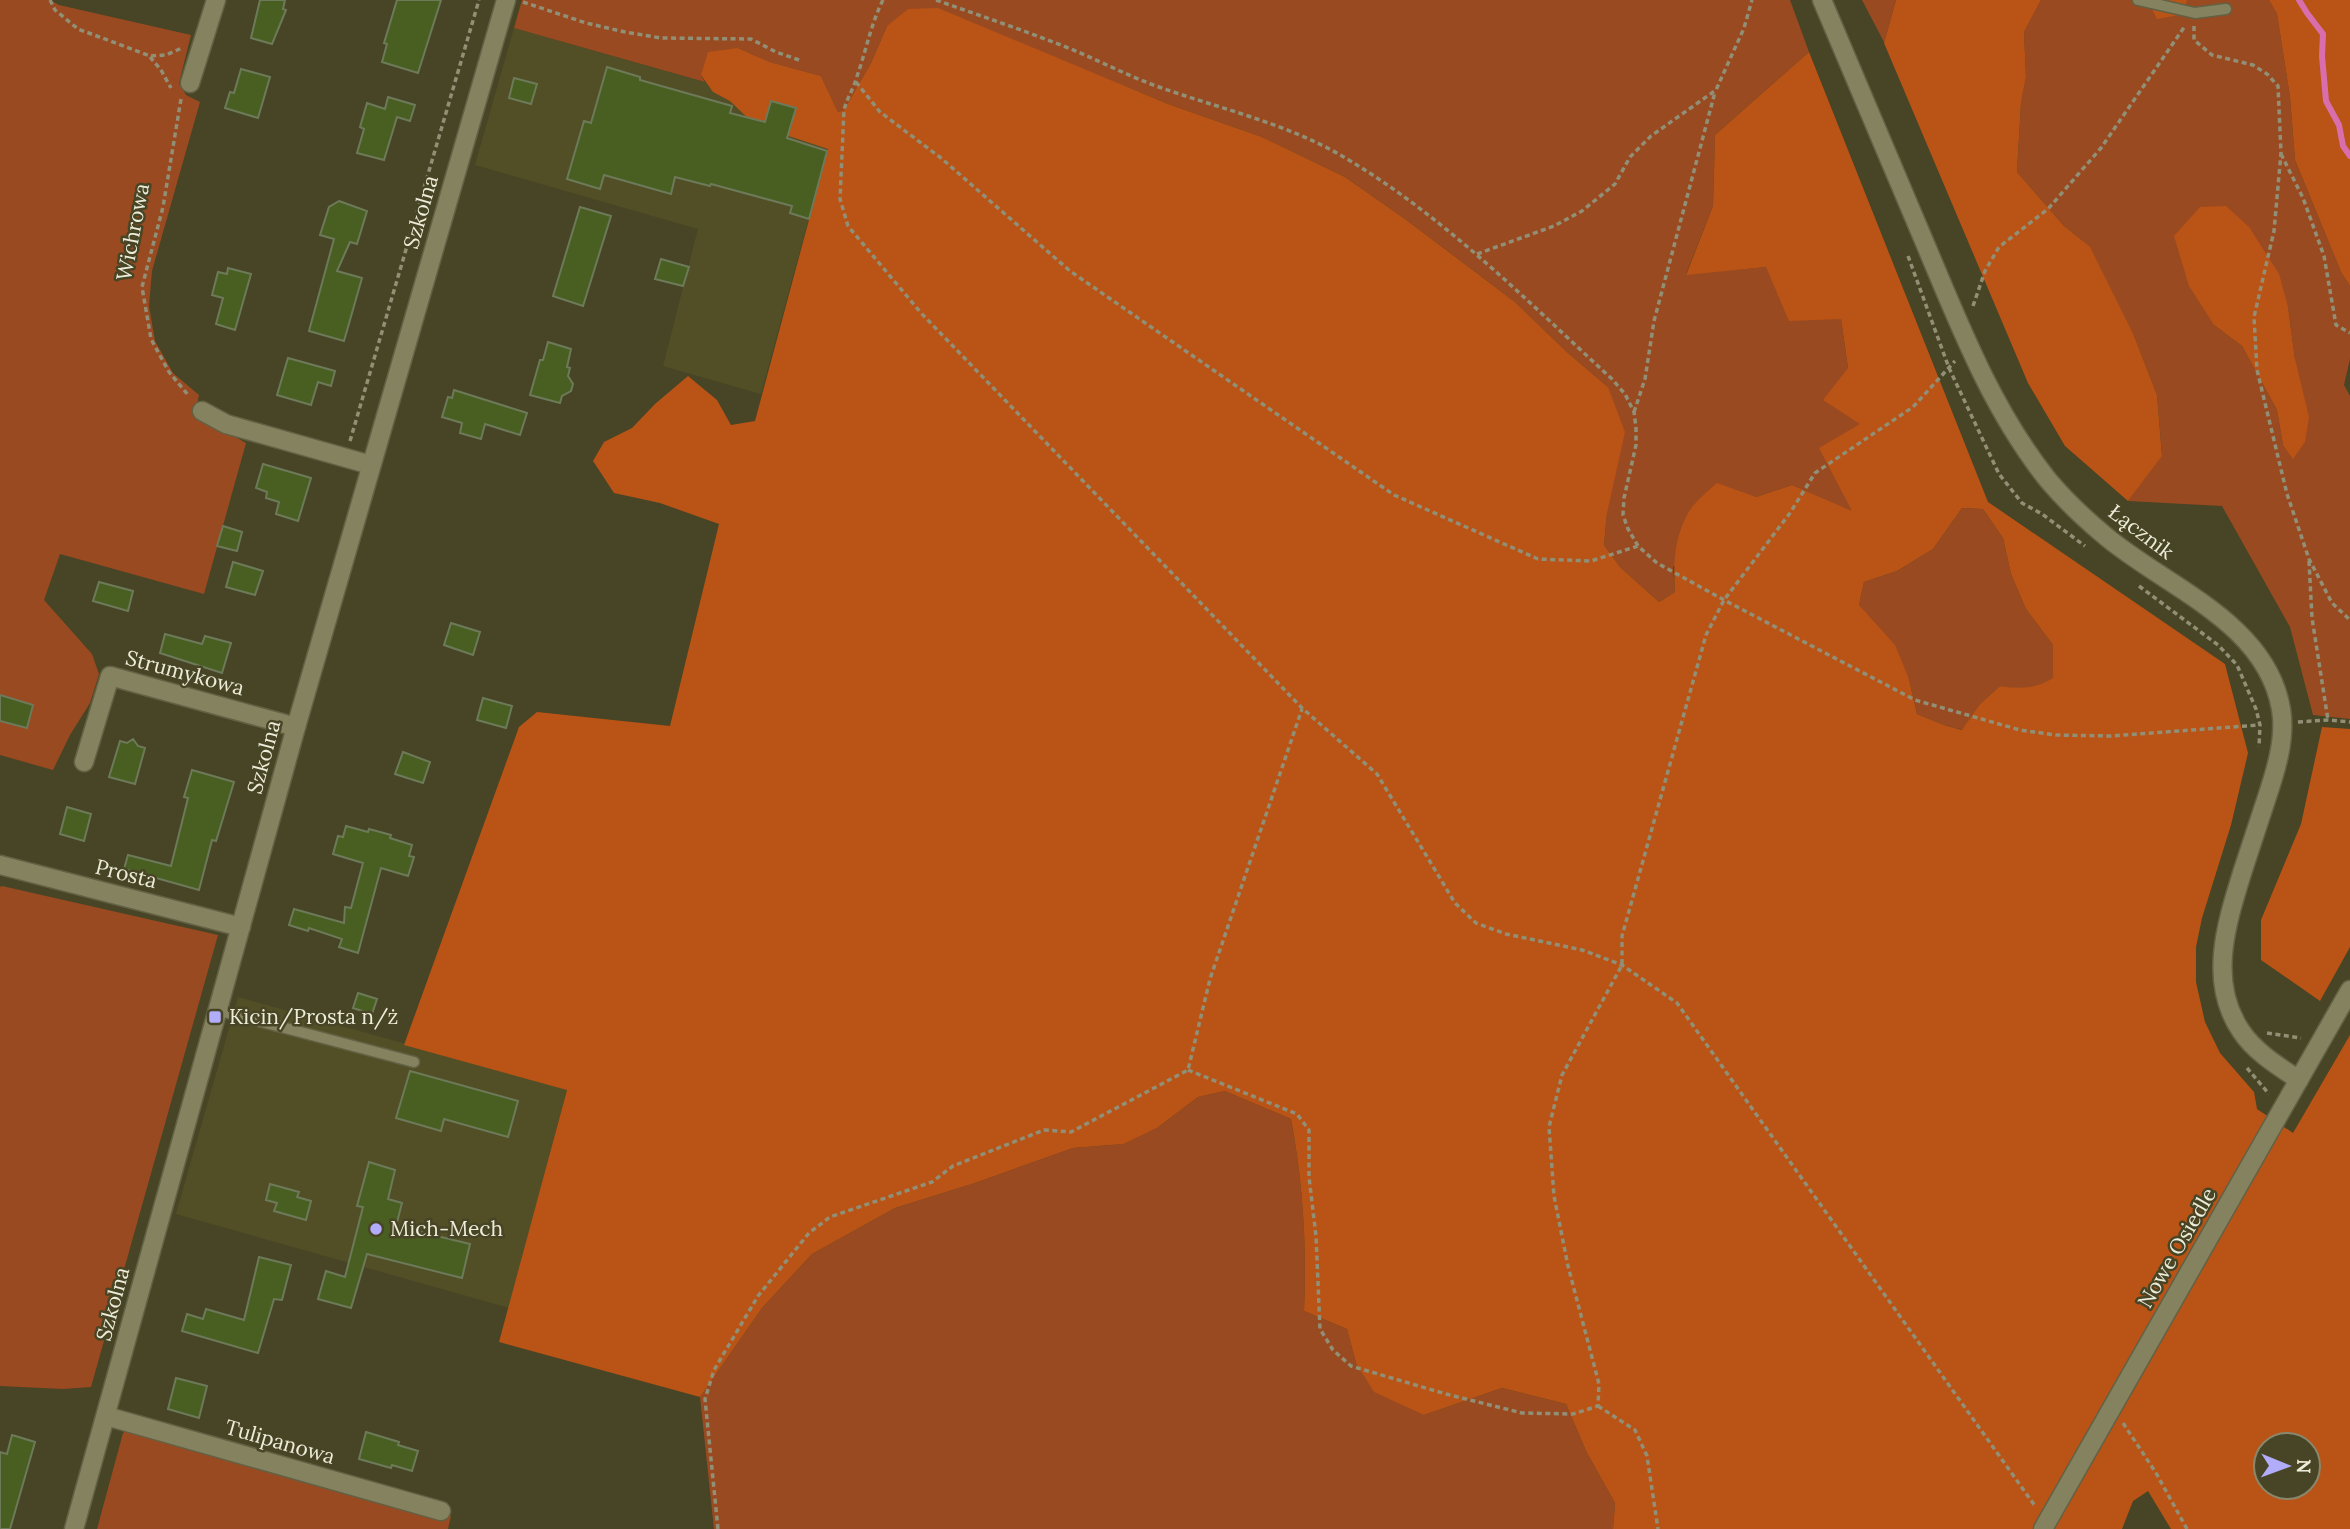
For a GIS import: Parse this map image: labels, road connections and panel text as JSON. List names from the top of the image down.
{
  "streets": {
    "street": [
      "Szkolna",
      "Łącznik",
      "Strumykowa",
      "Prosta",
      "Nowe Osiedle",
      "Tulipanowa"
    ],
    "path": ["Wichrowa"]
  },
  "crossings": [
    ["Szkolna", "Strumykowa"],
    ["Szkolna", "Prosta"],
    ["Szkolna", "Tulipanowa"],
    ["Łącznik", "Nowe Osiedle"]
  ],
  "places": {
    "transit": ["Kicin/Prosta n/ż"],
    "other": ["Mich-Mech"]
  },
  "north": "right"
}
